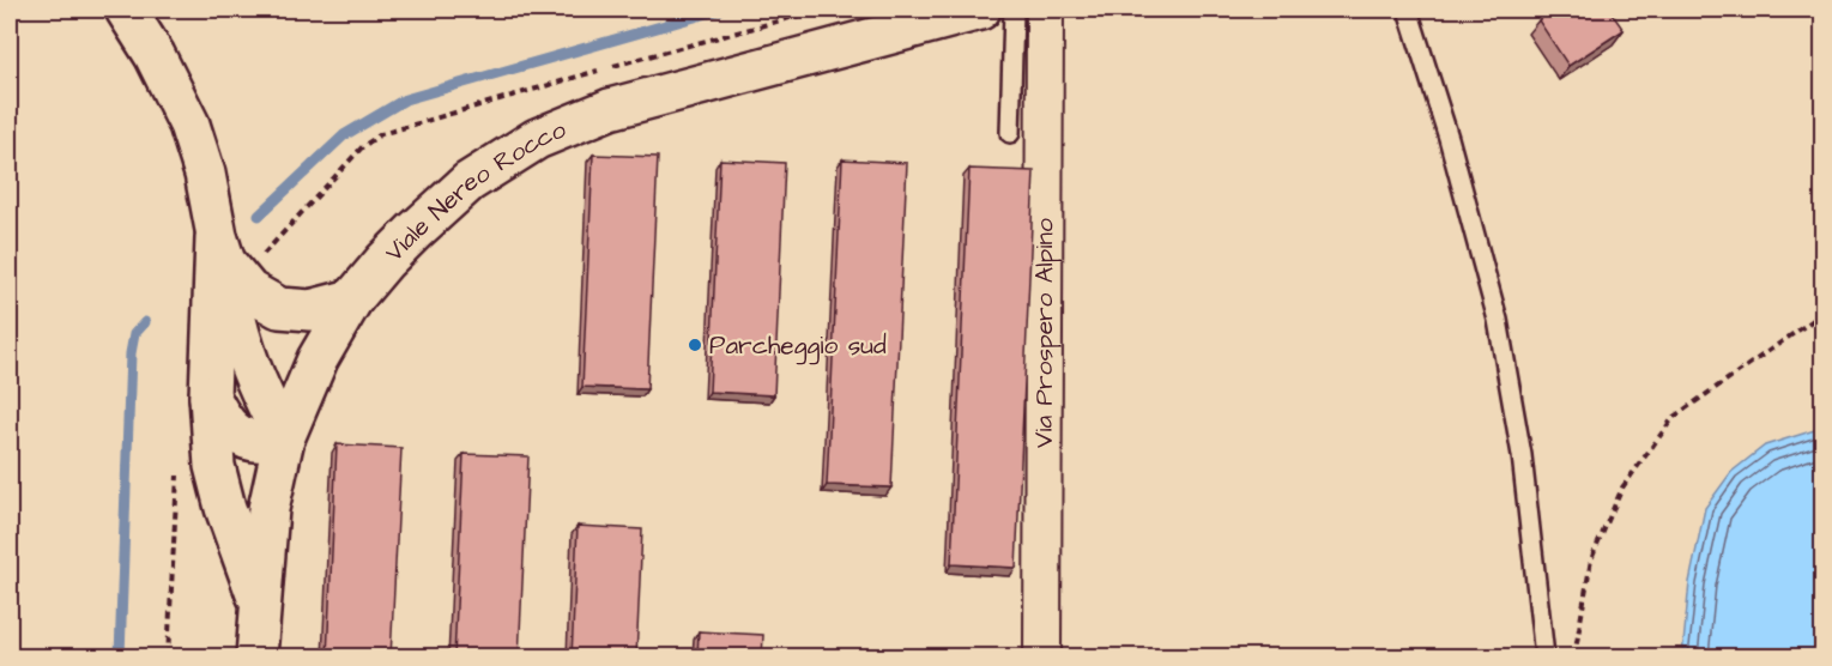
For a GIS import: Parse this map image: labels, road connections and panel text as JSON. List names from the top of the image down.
{
  "streets": {
    "street": ["Viale Nereo Rocco", "Via Prospero Alpino"]
  },
  "places": ["Parcheggio sud"]
}
